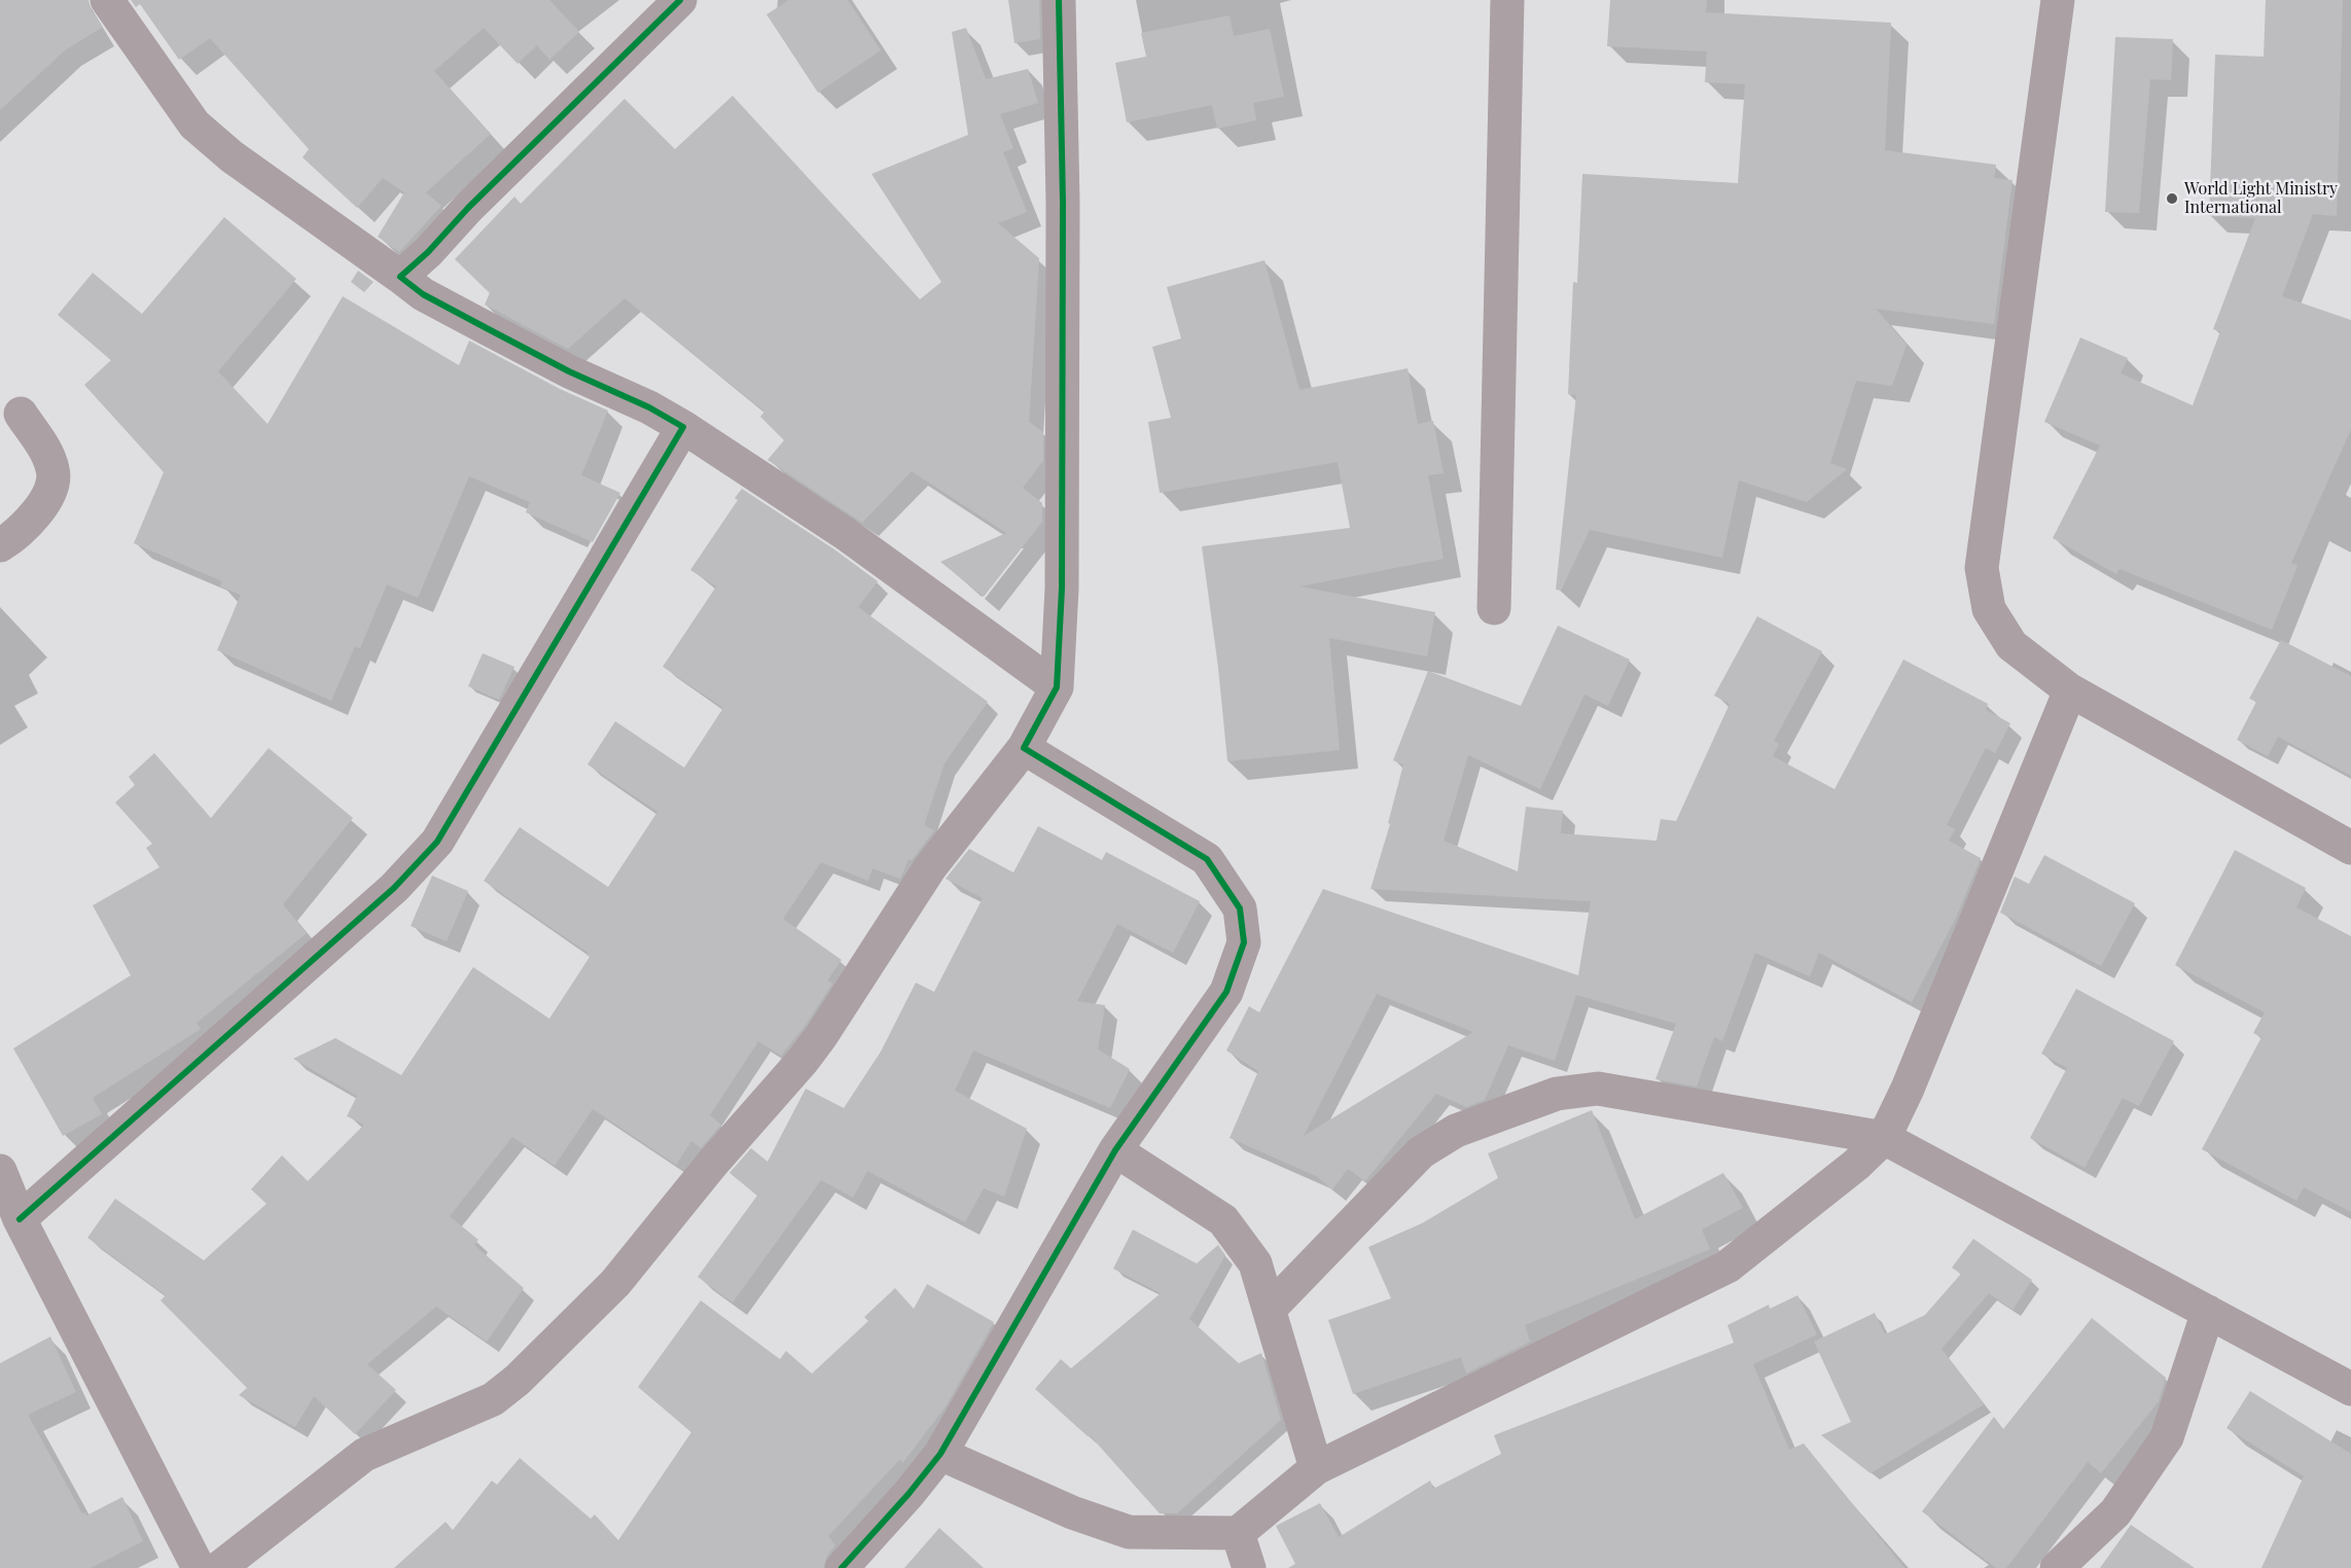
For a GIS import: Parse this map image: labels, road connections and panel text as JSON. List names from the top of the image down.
{
  "places": ["World Light Ministry International"]
}
